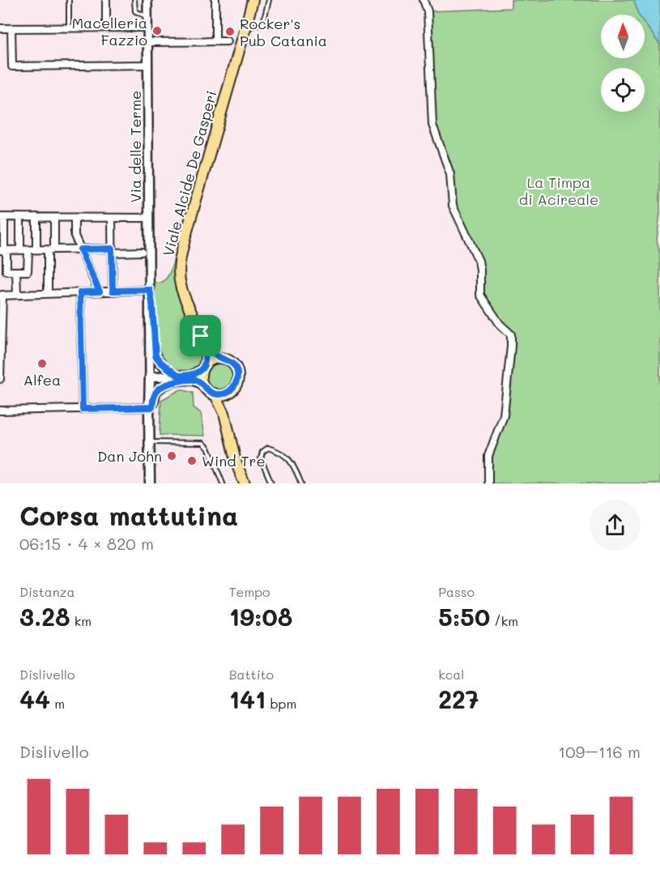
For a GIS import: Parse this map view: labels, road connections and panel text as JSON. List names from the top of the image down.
{
  "streets": {
    "main road": ["Viale Alcide De Gasperi"],
    "street": ["Via delle Terme"]
  },
  "parks": ["La Timpa di Acireale"],
  "places": [
    "Macelleria Fazzio",
    "Rocker's Pub Catania",
    "Alfea",
    "Dan John",
    "Wind Tre"
  ],
  "north": "top",
  "page": {
    "heading": ["Corsa mattutina", "06:15 · 4 × 820 m"],
    "stats": [
      ["Distanza", "3.28 km"],
      ["Tempo", "19:08"],
      ["Passo", "5:50 /km"],
      ["Dislivello", "44 m"],
      ["Battito", "141 bpm"],
      ["kcal", "227"]
    ],
    "chart": ["Dislivello", "109–116 m"]
  }
}
